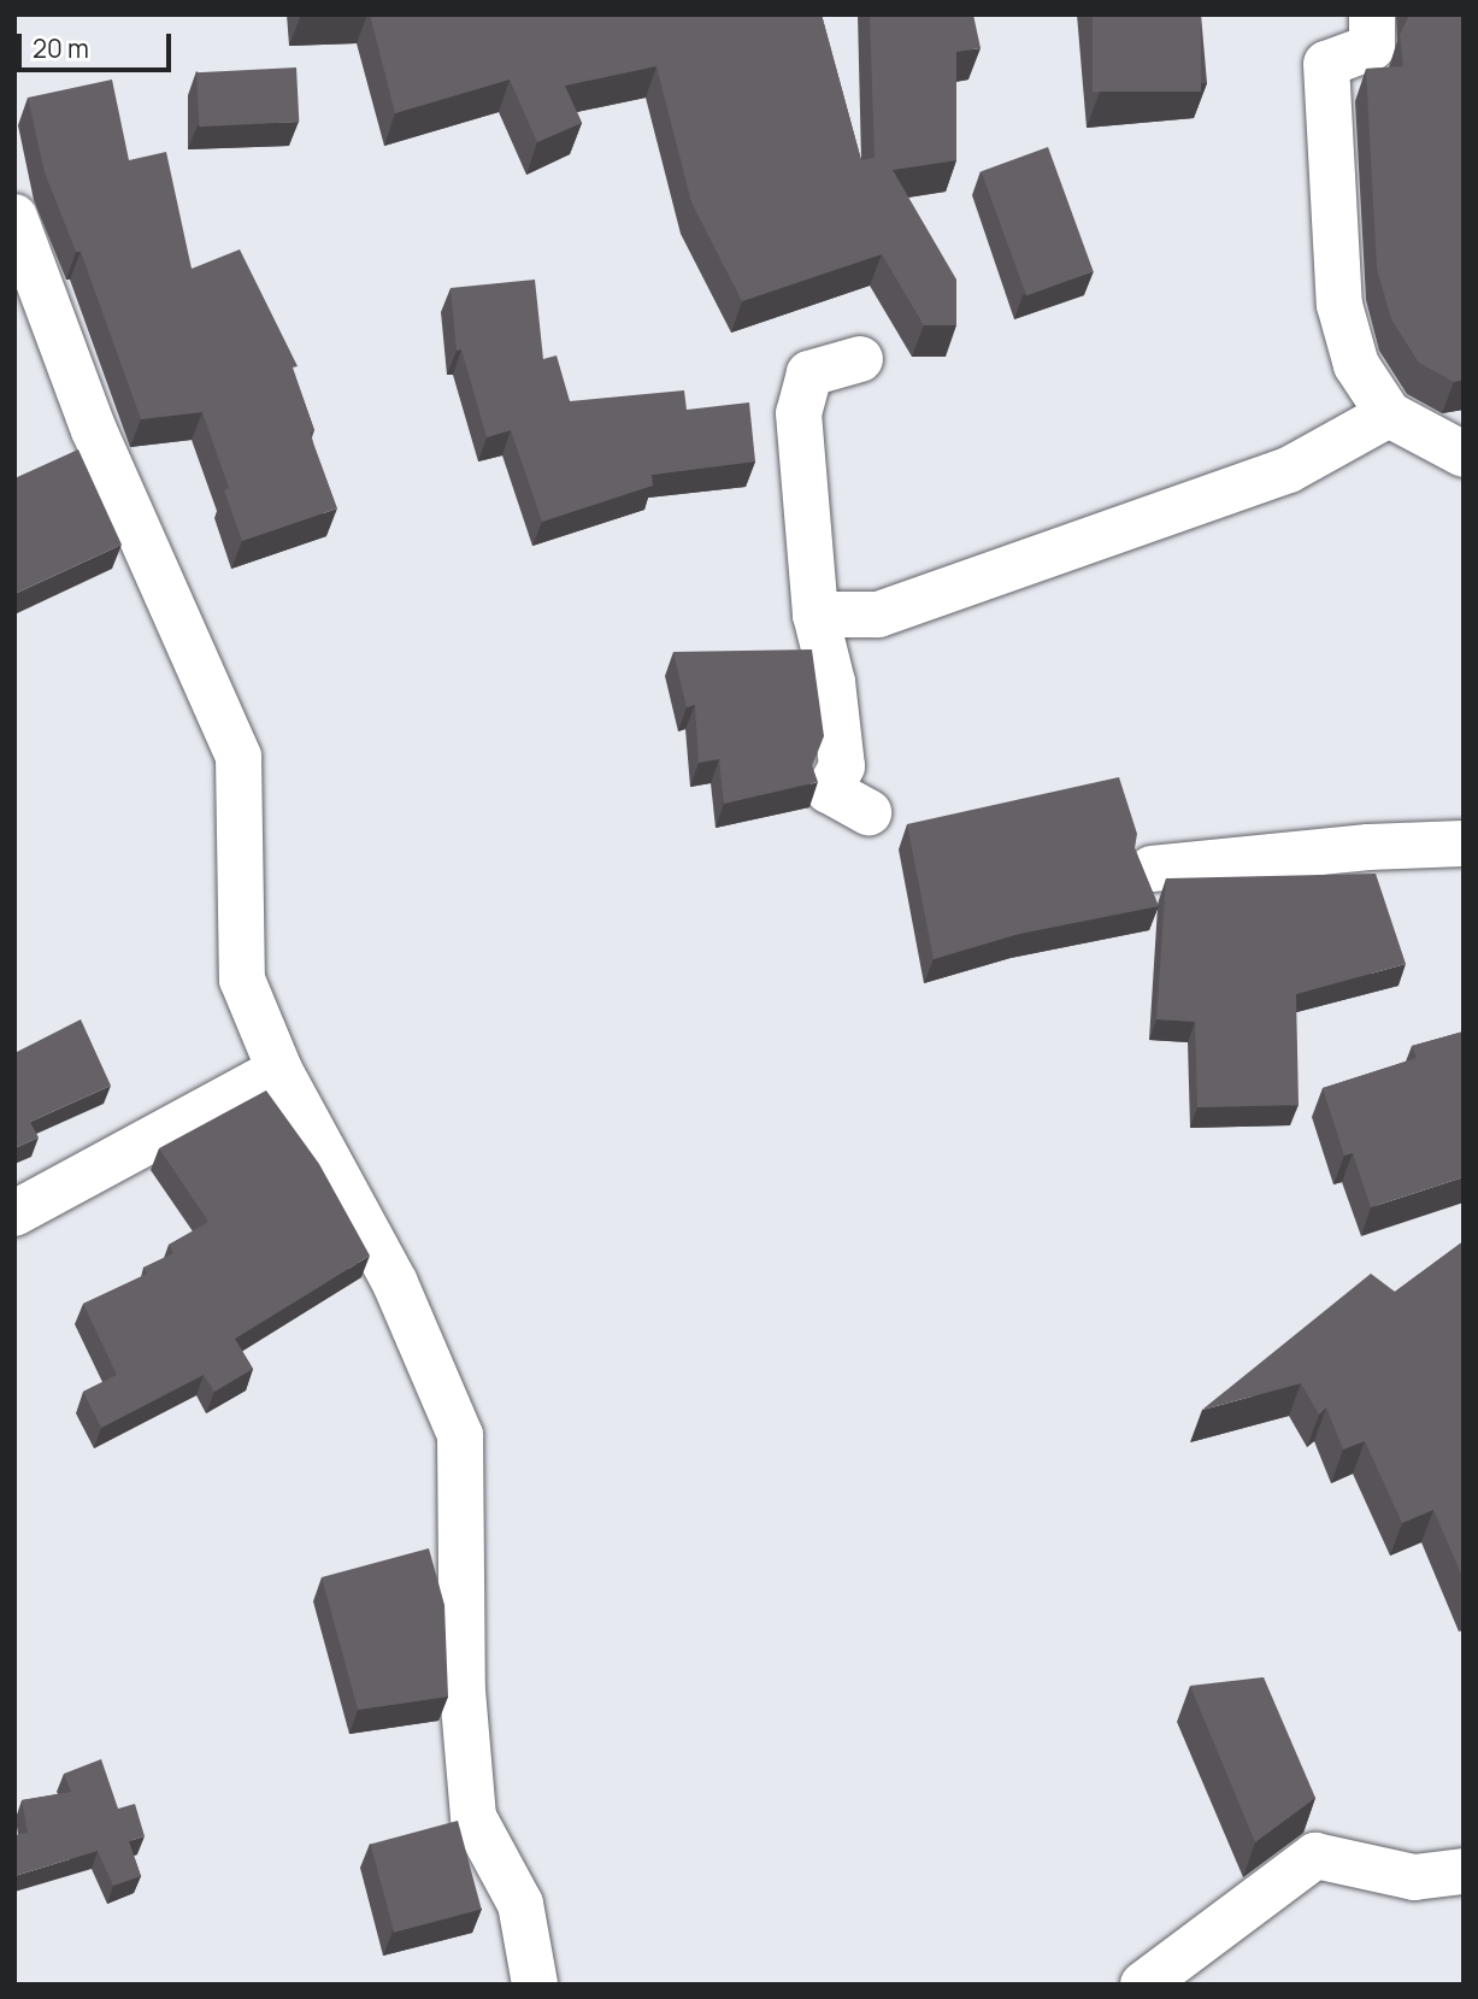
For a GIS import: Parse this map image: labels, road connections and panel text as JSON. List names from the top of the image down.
{
  "scale_bar": "20 m"
}
